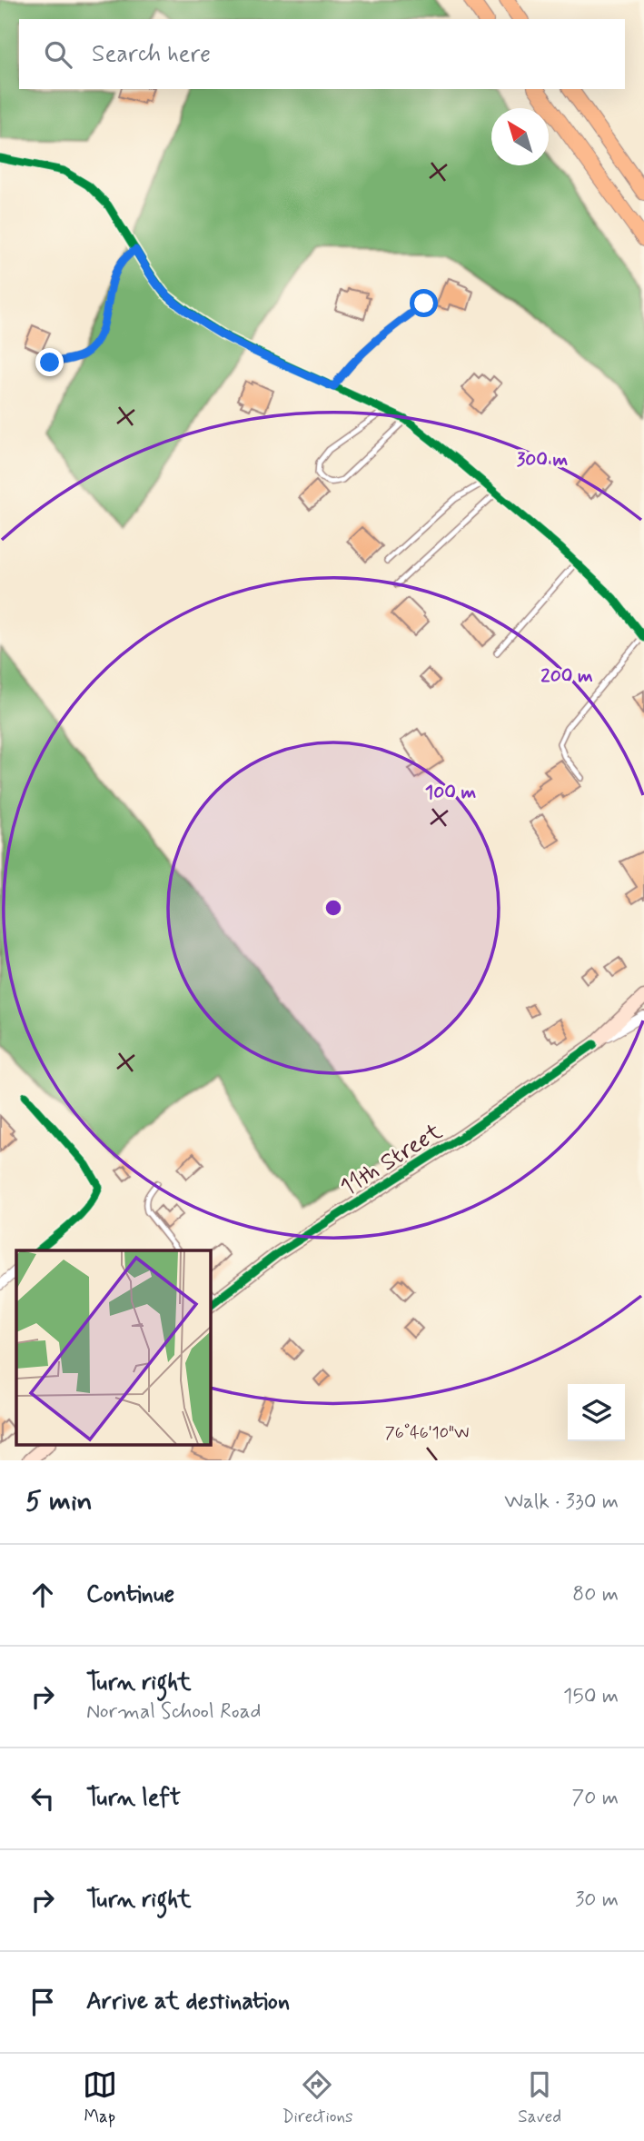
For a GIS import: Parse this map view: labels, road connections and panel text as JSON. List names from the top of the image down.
{
  "streets": {
    "main road": ["11th Street"]
  },
  "north": "top left",
  "page": {
    "search": "Search here",
    "heading": ["5 min", "Walk · 330 m"],
    "list": [
      ["Continue", "80 m"],
      ["Turn right", "Normal School Road", "150 m"],
      ["Turn left", "70 m"],
      ["Turn right", "30 m"],
      "Arrive at destination"
    ],
    "nav": ["Map", "Directions", "Saved"]
  },
  "coordinates": ["76°46'10\"W"],
  "rings": ["300 m", "200 m", "100 m"]
}
